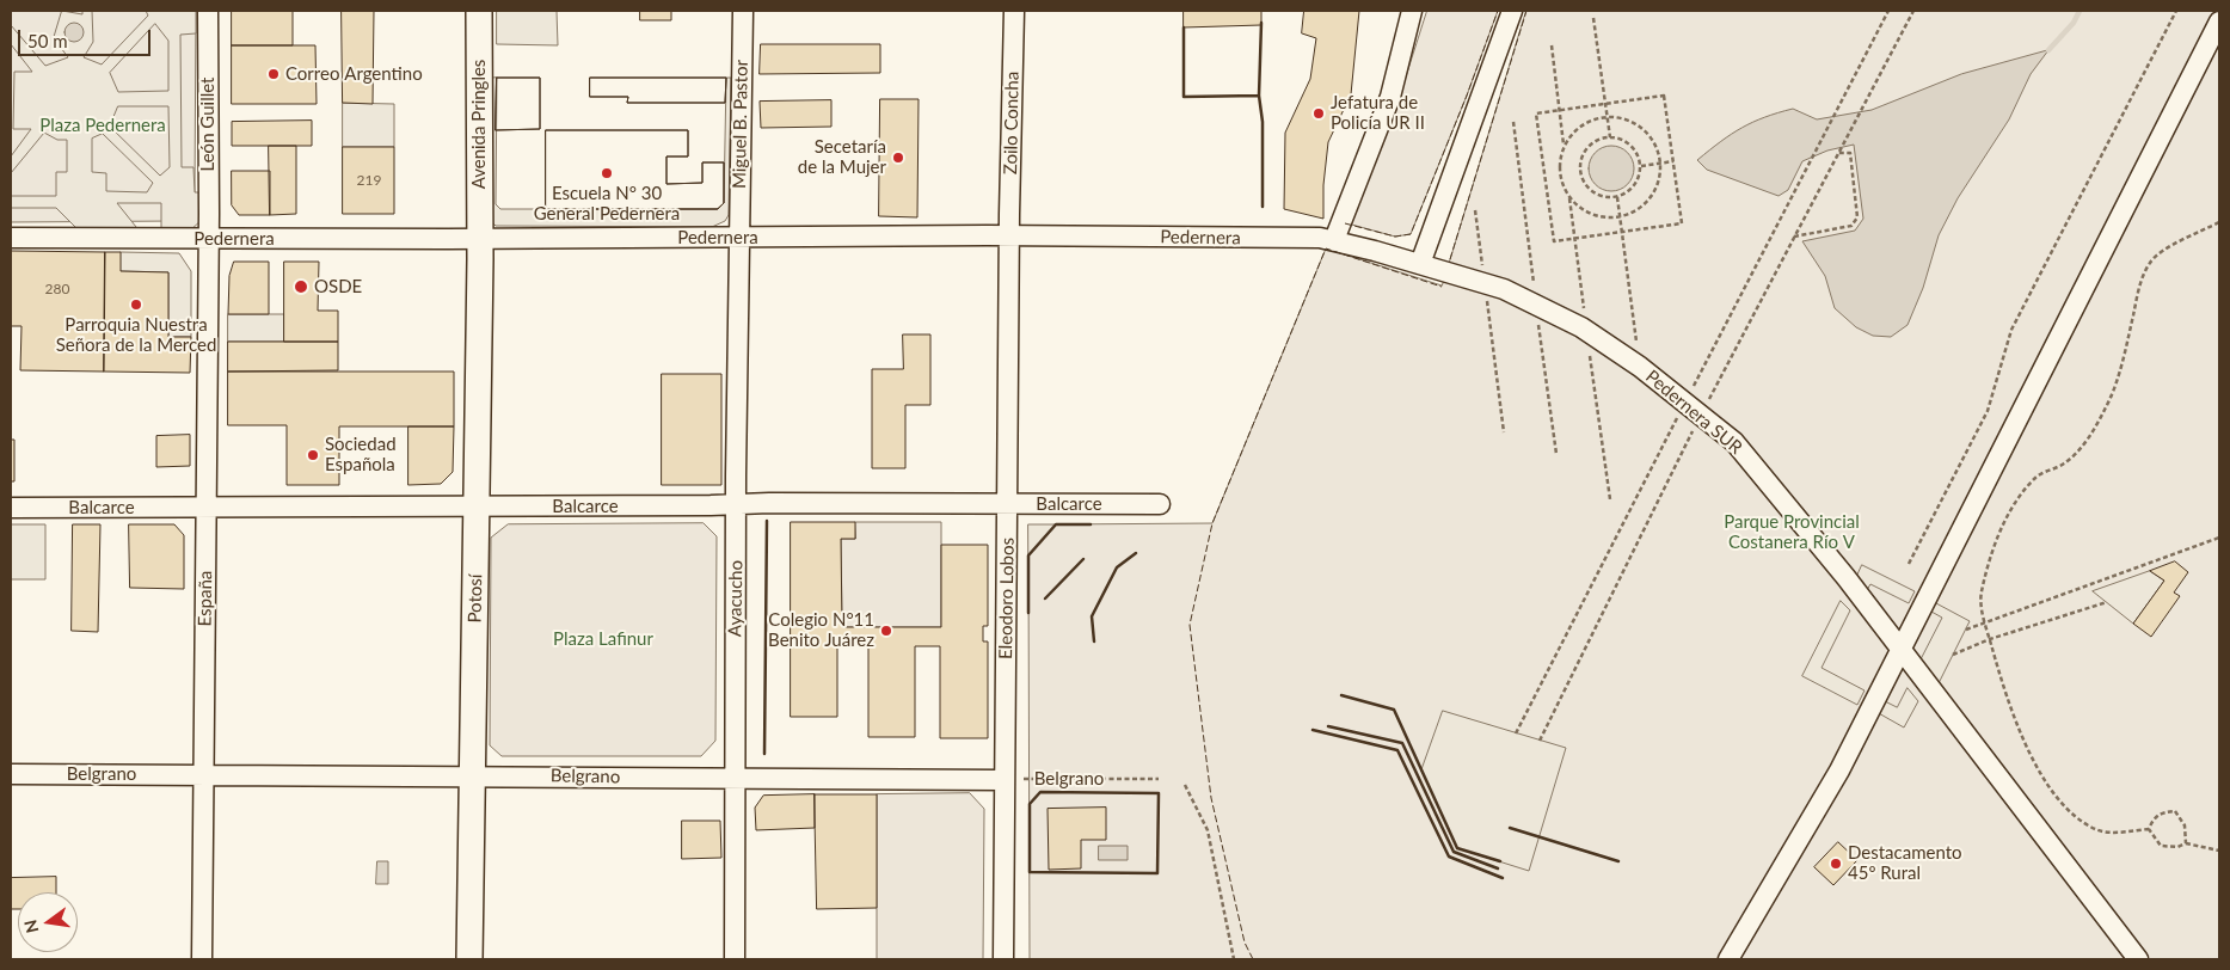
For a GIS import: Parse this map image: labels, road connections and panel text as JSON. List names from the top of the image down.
{
  "streets": {
    "main road": ["Avenida Pringles", "Potosí"],
    "street": [
      "Zoilo Concha",
      "León Guillet",
      "Miguel B. Pastor",
      "Pedernera",
      "Pedernera SUR",
      "Balcarce",
      "España",
      "Ayacucho",
      "Eleodoro Lobos",
      "Belgrano"
    ]
  },
  "crossings": [
    ["Zoilo Concha", "Pedernera"],
    ["Zoilo Concha", "Eleodoro Lobos"],
    ["León Guillet", "Pedernera"],
    ["León Guillet", "España"],
    ["Avenida Pringles", "Pedernera"],
    ["Avenida Pringles", "Potosí"],
    ["Miguel B. Pastor", "Pedernera"],
    ["Miguel B. Pastor", "Ayacucho"],
    ["Pedernera", "Pedernera SUR"],
    ["Pedernera", "España"],
    ["Pedernera", "Potosí"],
    ["Pedernera", "Ayacucho"],
    ["Pedernera", "Eleodoro Lobos"],
    ["Balcarce", "España"],
    ["Balcarce", "Potosí"],
    ["Balcarce", "Ayacucho"],
    ["Balcarce", "Eleodoro Lobos"],
    ["España", "Belgrano"],
    ["Potosí", "Belgrano"],
    ["Ayacucho", "Belgrano"],
    ["Eleodoro Lobos", "Belgrano"]
  ],
  "parks": ["Plaza Pedernera", "Parque Provincial Costanera Río V", "Plaza Lafinur"],
  "places": [
    "Correo Argentino",
    "Jefatura de Policía UR II",
    "Secetaría de la Mujer",
    "Escuela N° 30 General Pedernera",
    "OSDE",
    "Parroquia Nuestra Señora de la Merced",
    "Sociedad Española",
    "Colegio N°11 Benito Juárez",
    "Destacamento 45º Rural"
  ],
  "house_numbers": ["219", "280"],
  "scale_bar": "50 m",
  "north": "left"
}
